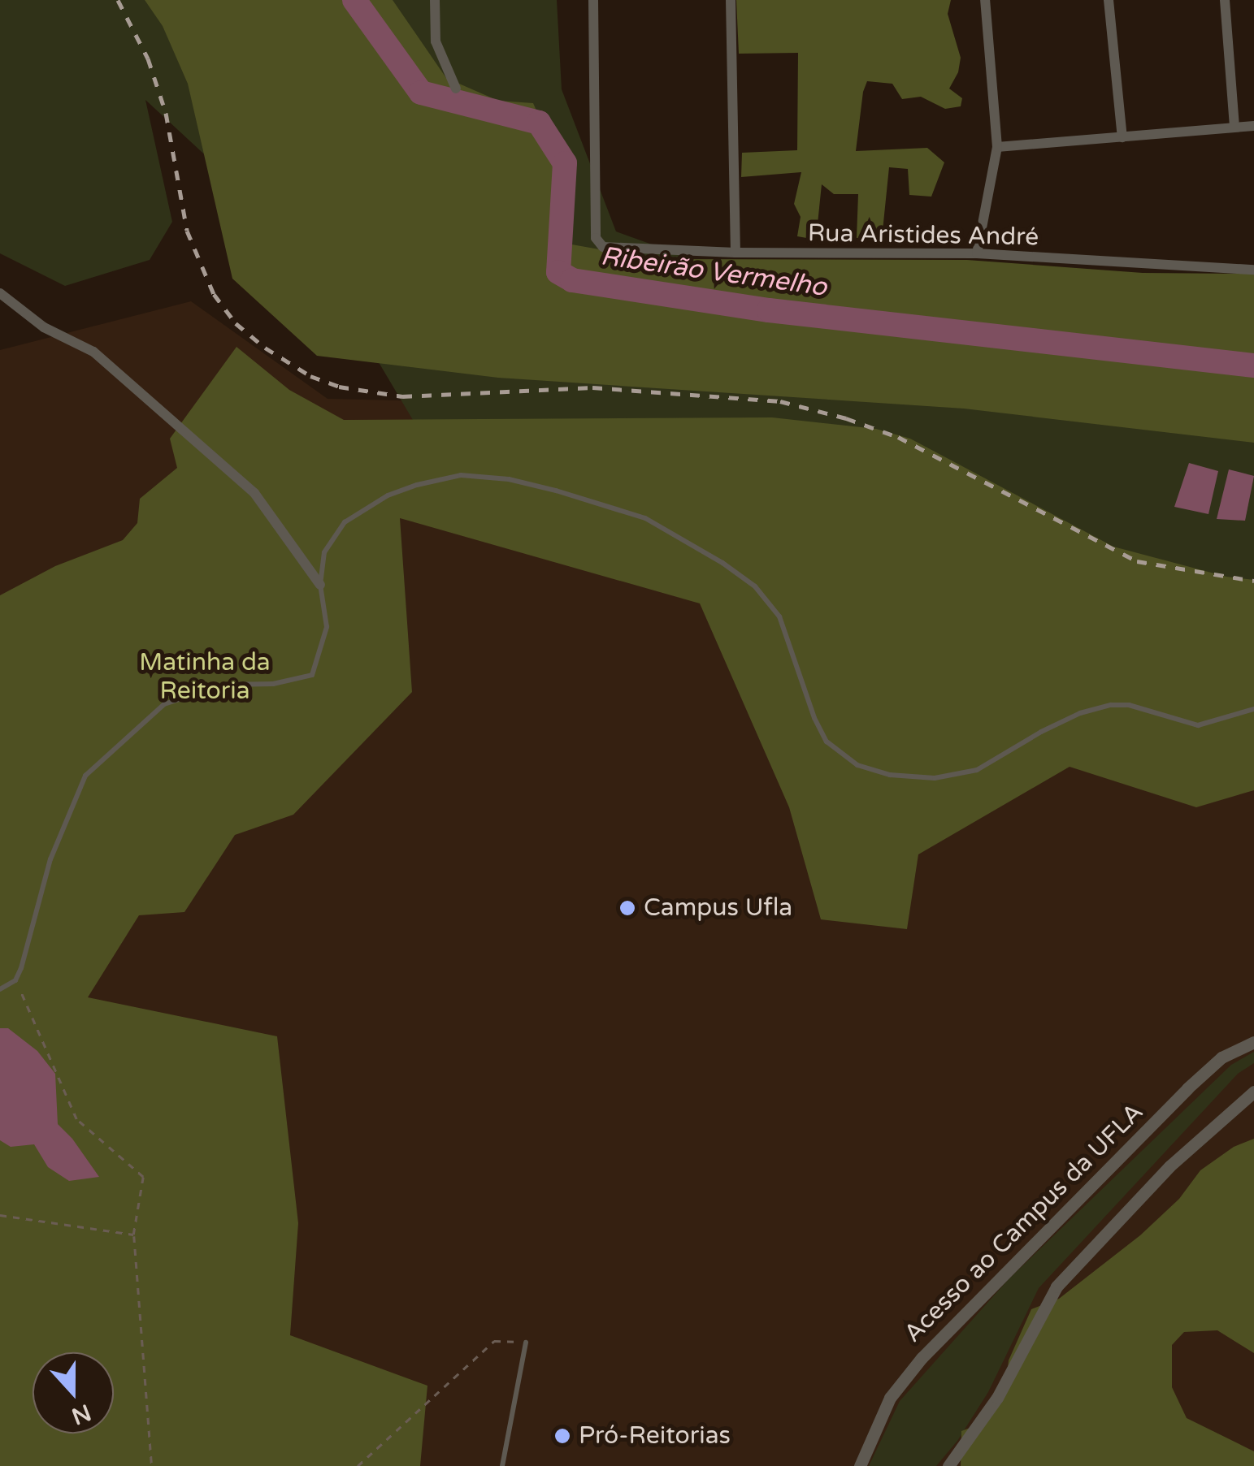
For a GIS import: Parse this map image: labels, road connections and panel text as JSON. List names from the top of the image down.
{
  "streets": {
    "street": ["Rua Aristides André", "Acesso ao Campus da UFLA"]
  },
  "water": ["Ribeirão Vermelho"],
  "parks": ["Matinha da Reitoria"],
  "places": ["Campus Ufla", "Pró-Reitorias"],
  "north": "bottom"
}
